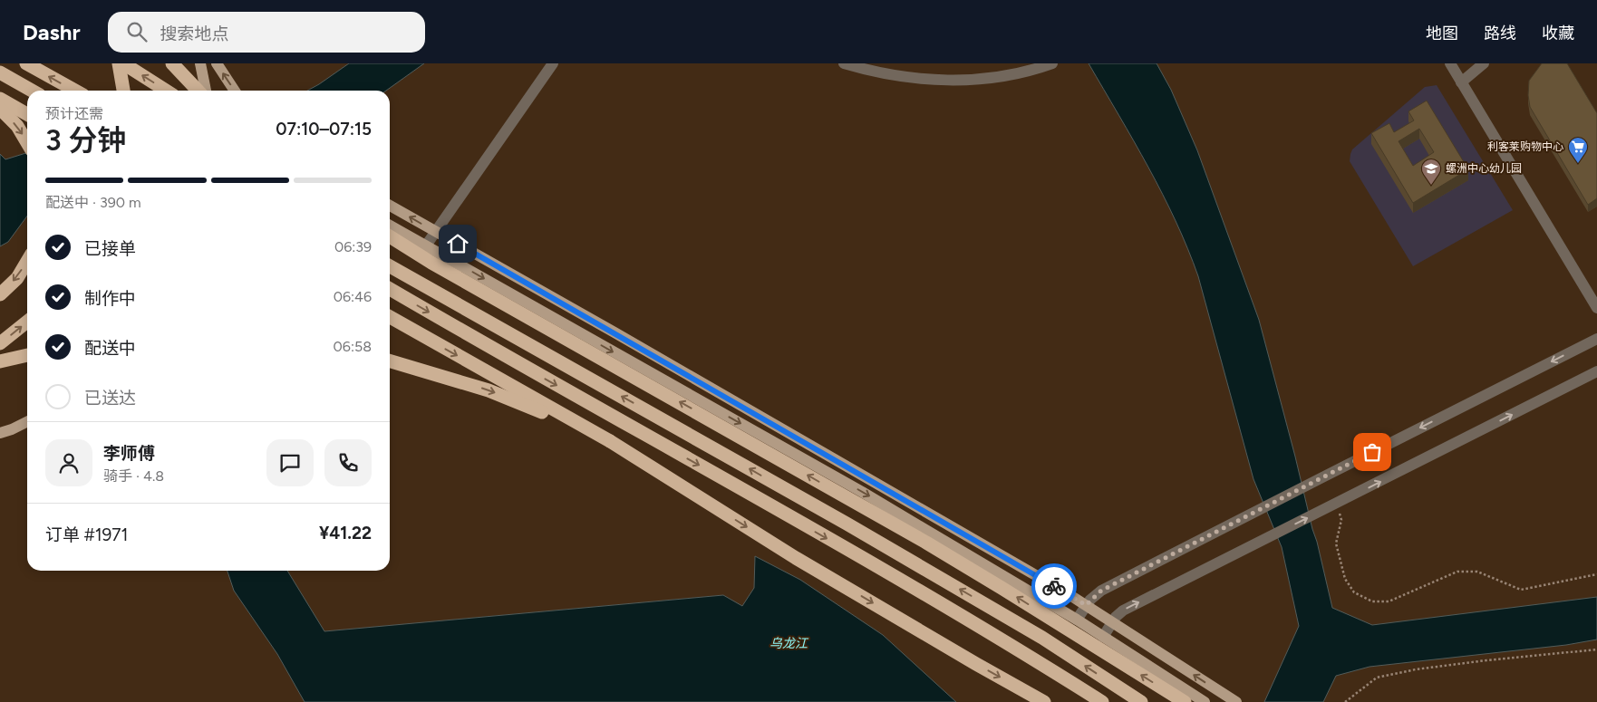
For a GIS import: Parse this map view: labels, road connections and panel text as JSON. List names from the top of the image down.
{
  "water": ["乌龙江"],
  "places": {
    "supermarket": ["利客莱购物中心"],
    "school or university": ["螺洲中心幼儿园"]
  },
  "page": {
    "header": "Dashr",
    "search": "搜索地点",
    "nav": ["地图", "路线", "收藏"],
    "heading": ["3 分钟", "预计还需", "07:10–07:15"],
    "panel": [
      "李师傅",
      "骑手 · 4.8",
      "订单 #1971",
      "¥41.22"
    ],
    "bar": "配送中 · 390 m",
    "list": [
      ["已接单", "06:39"],
      ["制作中", "06:46"],
      ["配送中", "06:58"],
      "已送达"
    ]
  }
}
